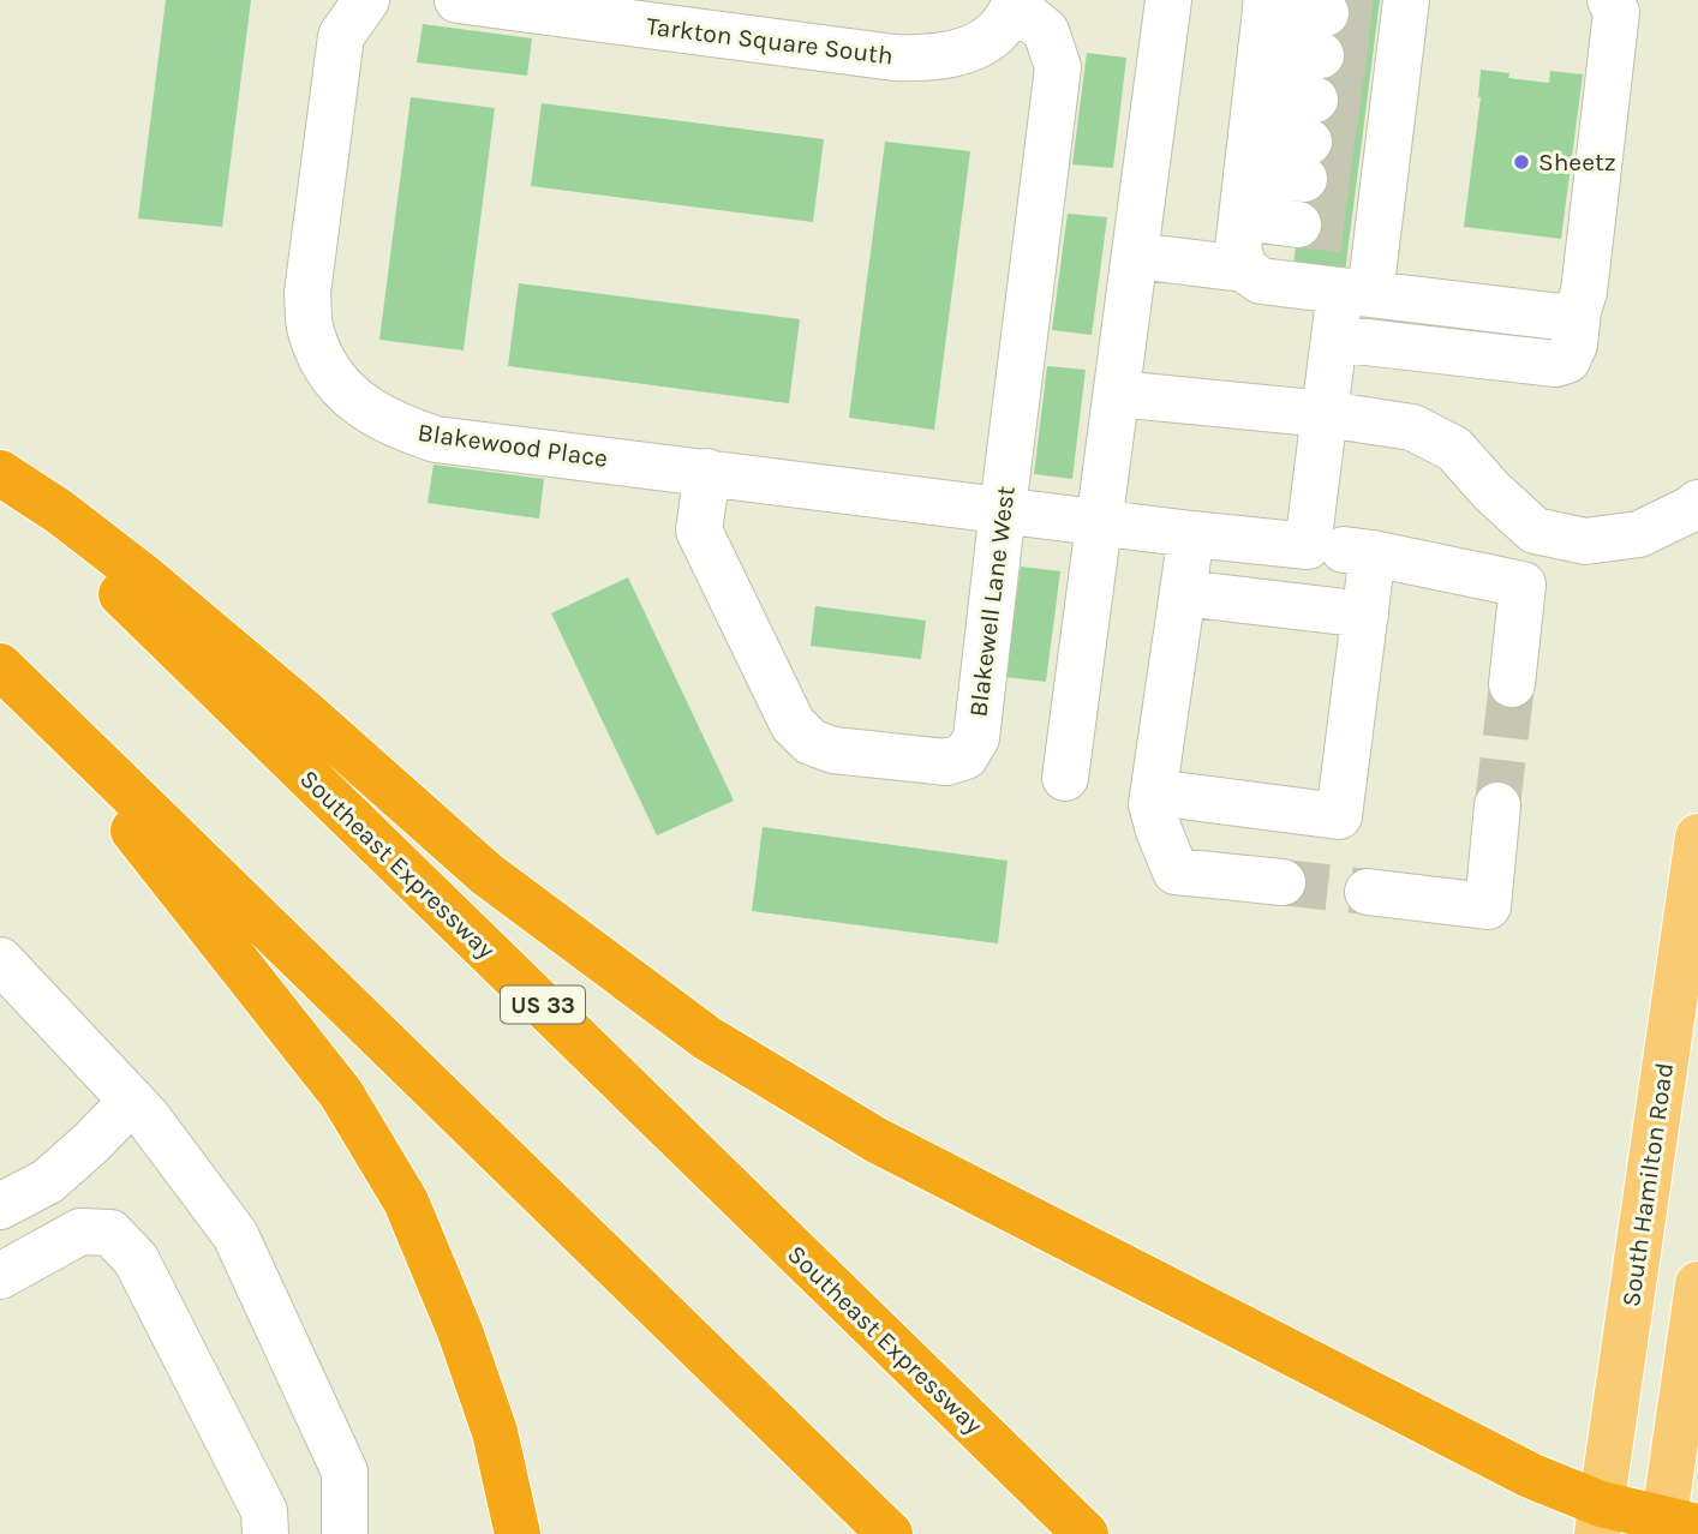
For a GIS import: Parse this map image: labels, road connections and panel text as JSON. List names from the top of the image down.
{
  "streets": {
    "highway": ["Southeast Expressway", "US 33"],
    "main road": ["South Hamilton Road"],
    "lane": ["Tarkton Square South", "Blakewood Place", "Blakewell Lane West"]
  },
  "crossings": [
    ["Tarkton Square South", "Blakewell Lane West"],
    ["Blakewood Place", "Blakewell Lane West"]
  ],
  "places": ["Sheetz"]
}
